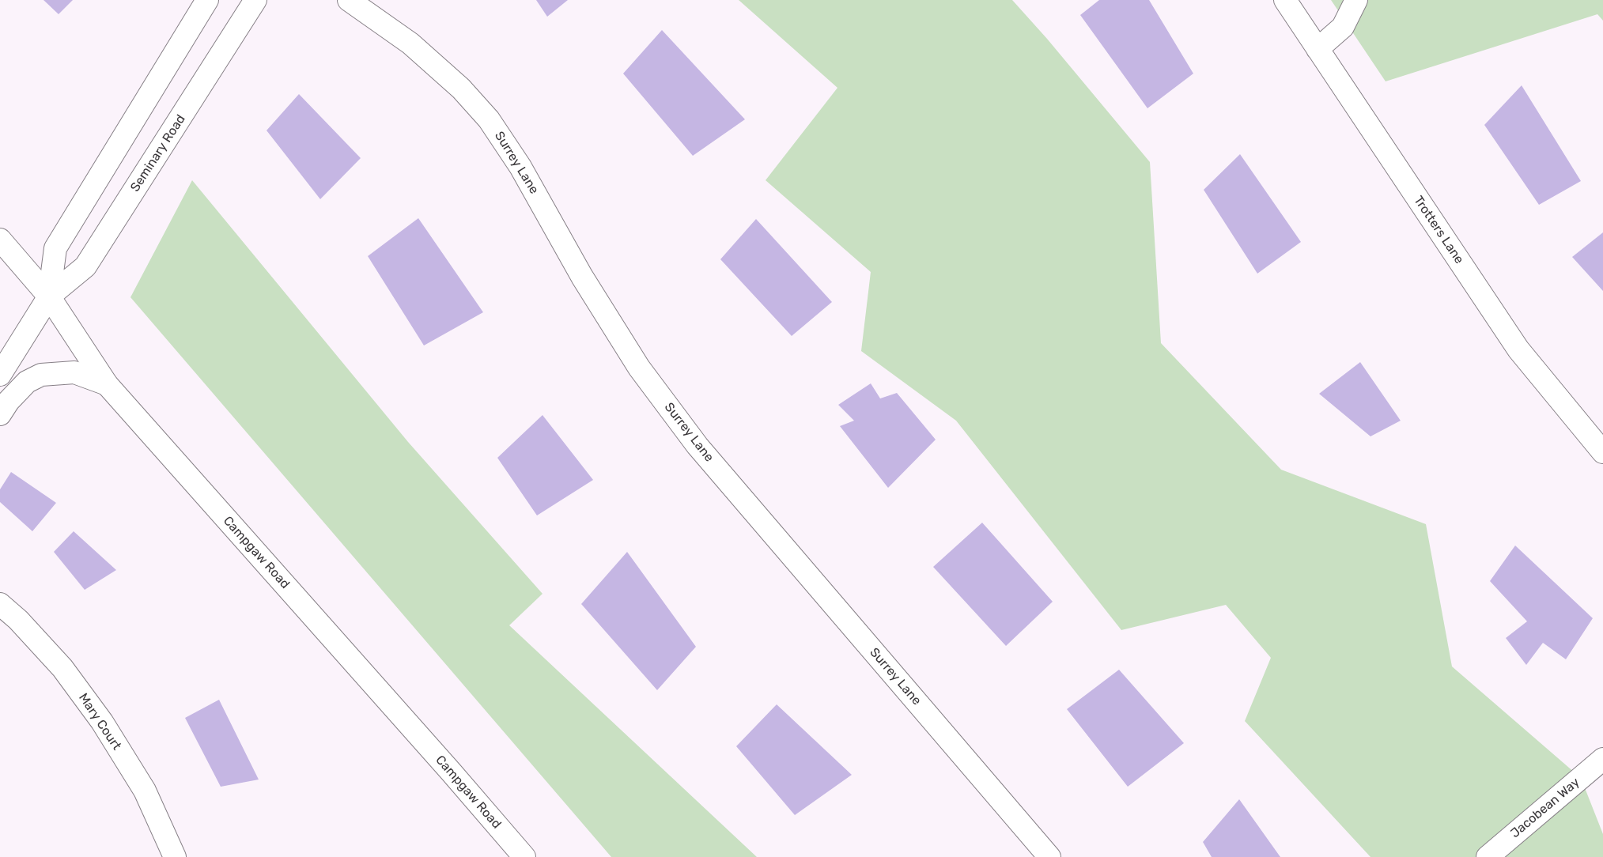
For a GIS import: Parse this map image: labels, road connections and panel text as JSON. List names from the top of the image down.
{
  "streets": {
    "street": [
      "Seminary Road",
      "Surrey Lane",
      "Trotters Lane",
      "Campgaw Road",
      "Mary Court",
      "Jacobean Way"
    ]
  },
  "crossings": [
    ["Seminary Road", "Campgaw Road"]
  ]
}
